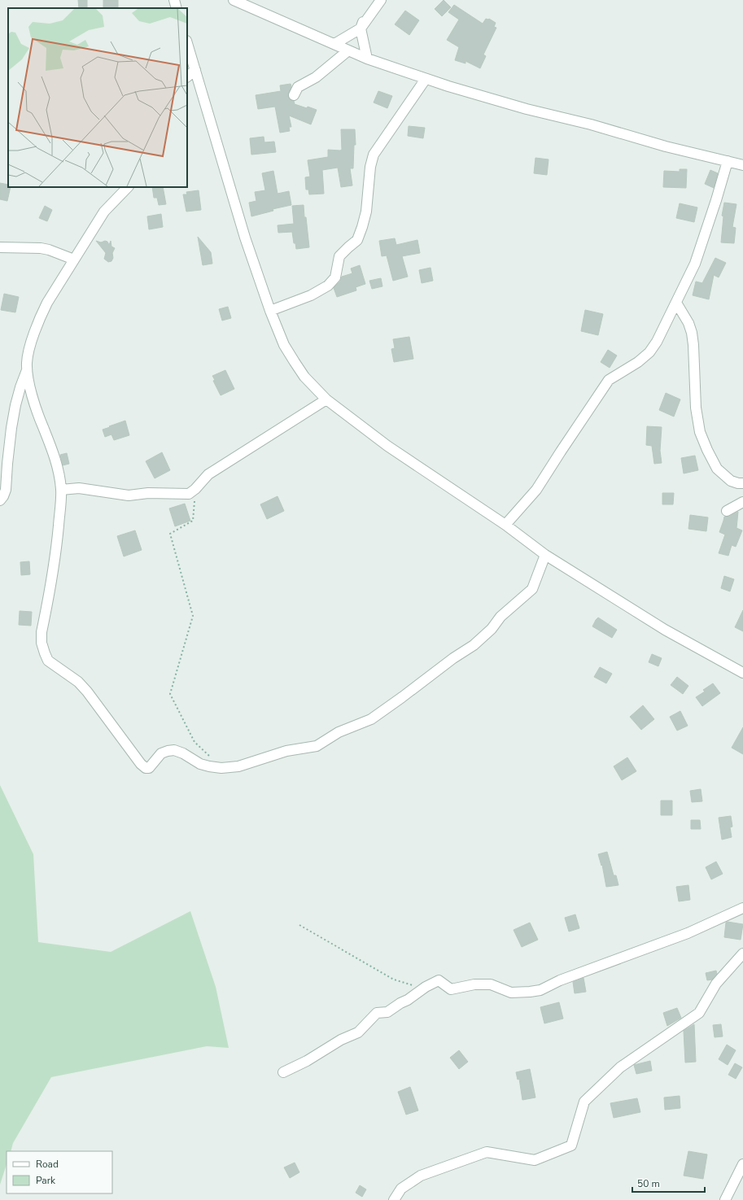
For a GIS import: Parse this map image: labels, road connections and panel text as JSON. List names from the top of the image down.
{
  "legend": ["Road", "Park"],
  "scale_bar": "50 m"
}
